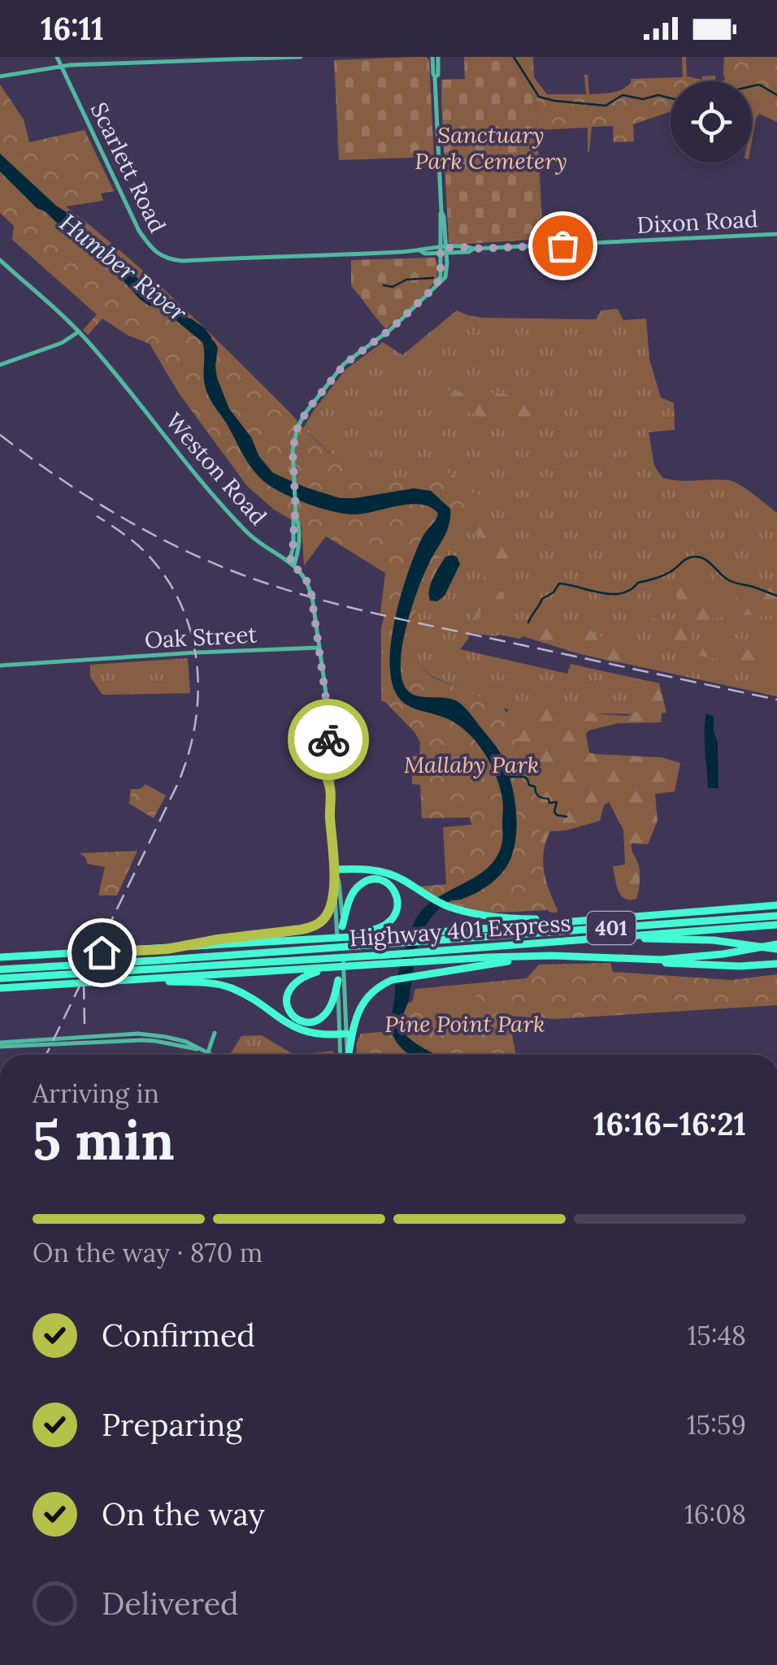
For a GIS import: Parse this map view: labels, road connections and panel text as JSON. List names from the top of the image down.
{
  "streets": {
    "highway": ["401", "Highway 401 Express"],
    "main road": [
      "Scarlett Road",
      "Dixon Road",
      "Weston Road",
      "Oak Street"
    ]
  },
  "crossings": [
    ["Scarlett Road", "Dixon Road"],
    ["Weston Road", "Oak Street"],
    ["401", "Highway 401 Express"]
  ],
  "water": ["Humber River"],
  "parks": ["Sanctuary Park Cemetery", "Mallaby Park", "Pine Point Park"],
  "page": {
    "status": "16:11",
    "heading": ["5 min", "Arriving in", "16:16–16:21"],
    "bar": "On the way · 870 m",
    "list": [
      ["Confirmed", "15:48"],
      ["Preparing", "15:59"],
      ["On the way", "16:08"],
      "Delivered"
    ]
  }
}
